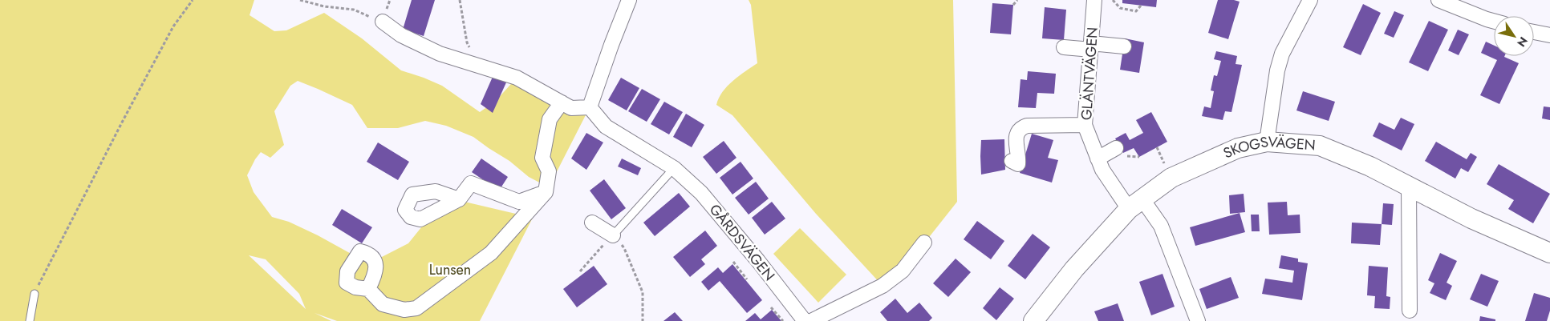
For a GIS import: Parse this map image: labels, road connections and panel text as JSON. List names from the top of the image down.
{
  "streets": {
    "street": ["GLÄNTVÄGEN", "SKOGSVÄGEN", "GÅRDSVÄGEN"]
  },
  "crossings": [
    ["GLÄNTVÄGEN", "SKOGSVÄGEN"]
  ],
  "parks": ["Lunsen"],
  "north": "bottom right"
}
